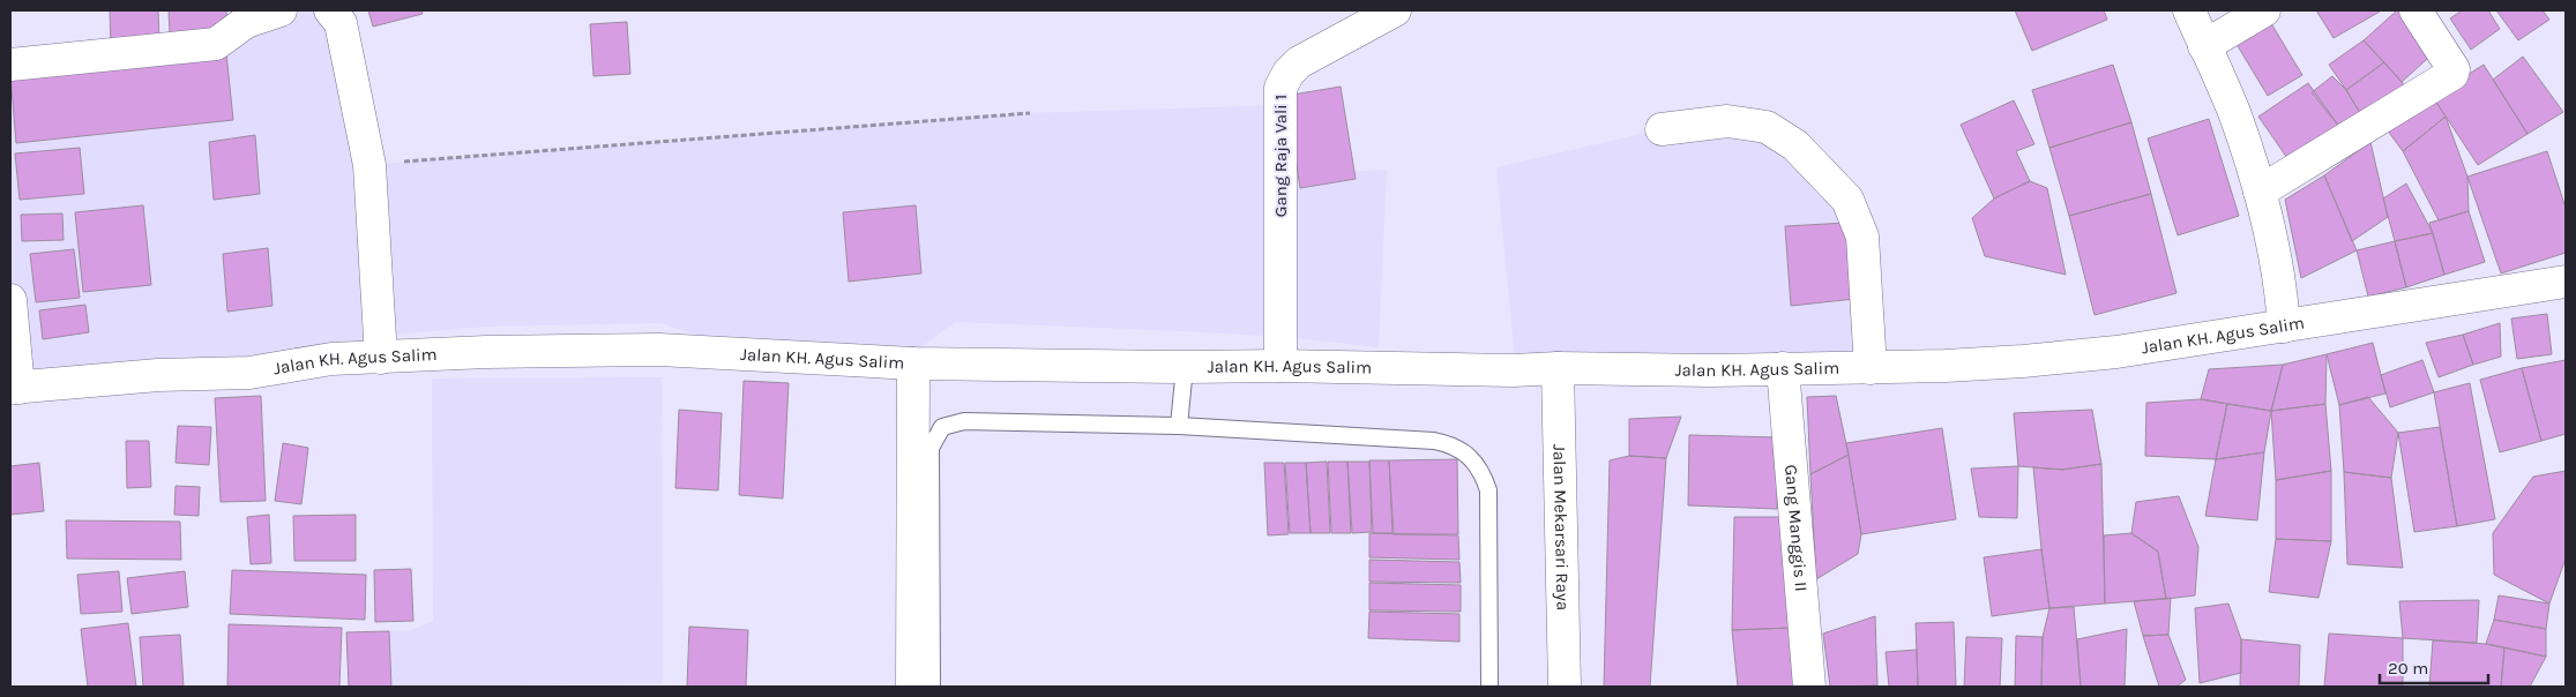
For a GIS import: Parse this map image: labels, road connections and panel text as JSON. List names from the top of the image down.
{
  "streets": {
    "street": [
      "Gang Raja Vali 1",
      "Jalan KH. Agus Salim",
      "Jalan Mekarsari Raya",
      "Gang Manggis II"
    ]
  },
  "crossings": [
    ["Gang Raja Vali 1", "Jalan KH. Agus Salim"],
    ["Jalan KH. Agus Salim", "Jalan Mekarsari Raya"],
    ["Jalan KH. Agus Salim", "Gang Manggis II"]
  ],
  "scale_bar": "20 m"
}
